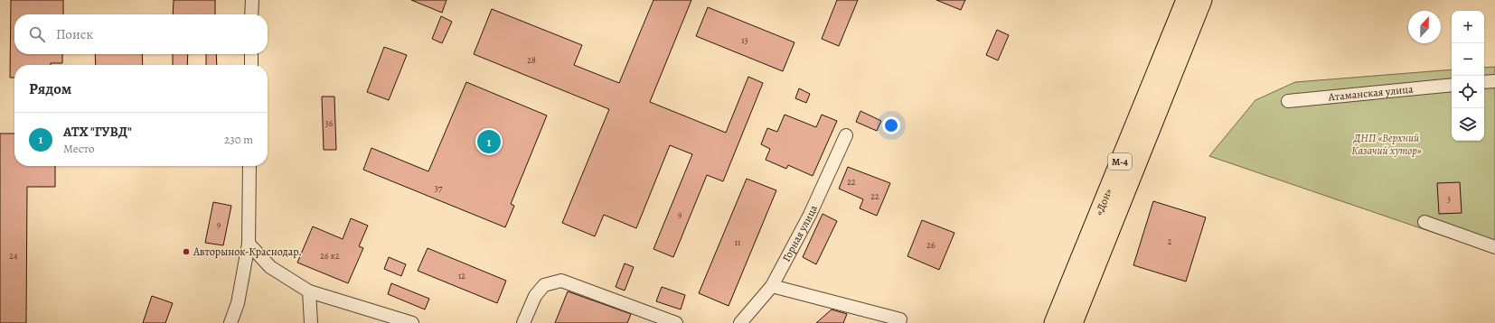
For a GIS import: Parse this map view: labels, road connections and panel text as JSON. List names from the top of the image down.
{
  "streets": {
    "highway": ["М-4", "«Дон»"],
    "street": ["Атаманская улица", "Горная улица"]
  },
  "parks": ["ДНП «Верхний Казачий хутор»"],
  "places": ["Авторынок-Краснодар."],
  "house_numbers": [
    "13",
    "28",
    "36",
    "22",
    "37",
    "22",
    "3",
    "9",
    "9",
    "2",
    "11",
    "26",
    "24",
    "26 к2",
    "12"
  ],
  "north": "top",
  "page": {
    "map_buttons": ["+", "−"],
    "search": "Поиск",
    "heading": "Рядом",
    "list": [
      {
        "mark": "1",
        "name": "АТХ \"ГУВД\"",
        "note": "Место",
        "value": "230 m"
      }
    ],
    "pins": "1"
  }
}
